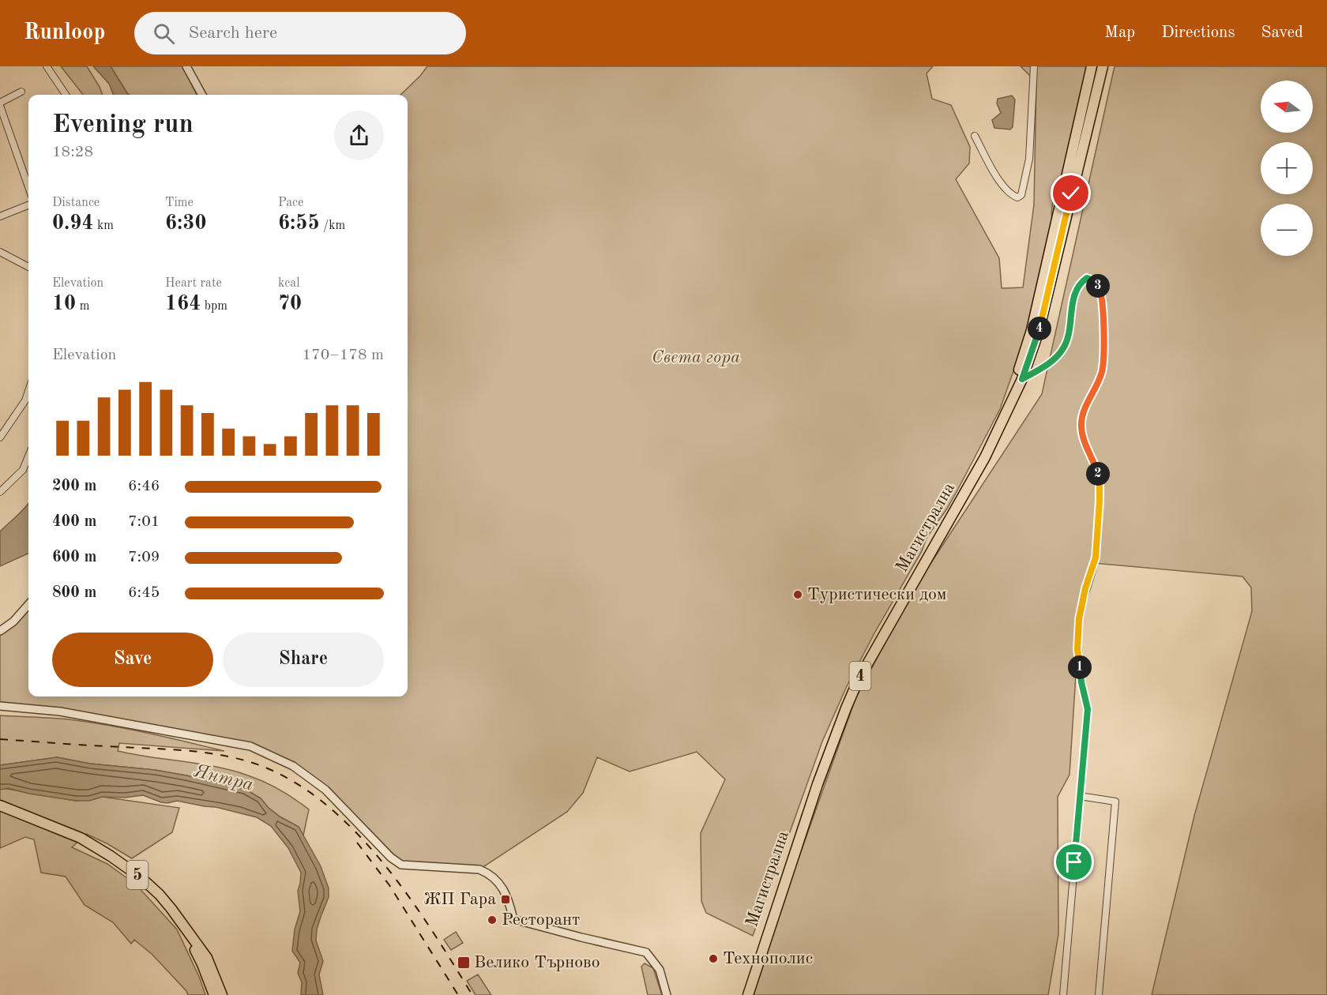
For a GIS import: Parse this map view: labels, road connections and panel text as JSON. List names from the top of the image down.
{
  "streets": {
    "main road": ["Магистрална", "4", "5"]
  },
  "water": ["Янтра"],
  "parks": ["Света гора"],
  "places": {
    "other": ["Туристически дом", "Ресторант", "Технополис"],
    "transit": ["ЖП Гара", "Велико Търново"]
  },
  "north": "left",
  "page": {
    "header": "Runloop",
    "search": "Search here",
    "nav": ["Map", "Directions", "Saved"],
    "map_buttons": ["+", "−"],
    "heading": ["Evening run", "18:28"],
    "stats": [
      ["Distance", "0.94 km"],
      ["Time", "6:30"],
      ["Pace", "6:55 /km"],
      ["Elevation", "10 m"],
      ["Heart rate", "164 bpm"],
      ["kcal", "70"]
    ],
    "pins": [
      "3",
      "4",
      "2",
      "1"
    ],
    "chart": ["Elevation", "170–178 m"],
    "list": [
      {
        "name": "200 m",
        "note": "6:46"
      },
      {
        "name": "400 m",
        "note": "7:01"
      },
      {
        "name": "600 m",
        "note": "7:09"
      },
      {
        "name": "800 m",
        "note": "6:45"
      }
    ],
    "buttons": ["Save", "Share"]
  }
}
